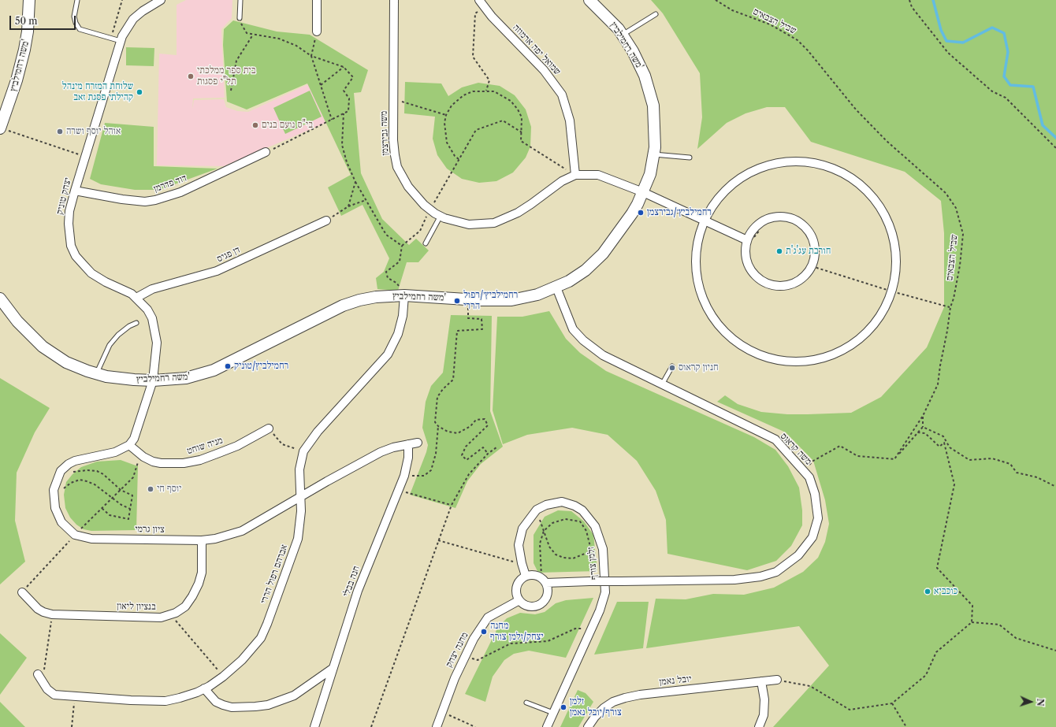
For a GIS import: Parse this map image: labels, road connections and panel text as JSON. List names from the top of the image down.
{
  "streets": {
    "street": [
      "משה רחמילביץ'",
      "שמואל יפה ארמוזה",
      "משה גבירצמן",
      "דוד פדרמן",
      "יצחק טוניק",
      "דן פגיס",
      "מניה שוחט",
      "משה קראוס",
      "ציון גרמי",
      "זלמן צורף",
      "אברהם רפול הררי",
      "חנה בבלי",
      "בנציון ליאון",
      "מחנה יצחק",
      "יובל נאמן"
    ],
    "path": ["שביל הצבאים"]
  },
  "crossings": [
    ["משה רחמילביץ'", "משה גבירצמן"],
    ["משה רחמילביץ'", "יצחק טוניק"],
    ["משה רחמילביץ'", "משה קראוס"],
    ["משה רחמילביץ'", "אברהם רפול הררי"],
    ["שמואל יפה ארמוזה", "משה גבירצמן"],
    ["דוד פדרמן", "יצחק טוניק"],
    ["יצחק טוניק", "דן פגיס"],
    ["מניה שוחט", "ציון גרמי"],
    ["משה קראוס", "זלמן צורף"],
    ["משה קראוס", "מחנה יצחק"],
    ["ציון גרמי", "אברהם רפול הררי"],
    ["ציון גרמי", "חנה בבלי"],
    ["ציון גרמי", "בנציון ליאון"],
    ["זלמן צורף", "מחנה יצחק"]
  ],
  "places": [
    "בית ספר ממלכתי תל\"י פסגות",
    "שלוחת המזרח מינהל קהילתי פסגת זאב",
    "בי\"ס נועם בנים",
    "אוהל יוסף ושרה",
    "רחמילביץ׳/גבירצמן",
    "חורבת עג'ג'ת",
    "רחמילביץ׳/רפול הררי",
    "רחמילביץ/טוניק",
    "חניון קראוס",
    "יוסף חי",
    "כוכביא",
    "מחנה יצחק/זלמן צורף",
    "זלמן צורף/יובל נאמן"
  ],
  "scale_bar": "50 m",
  "north": "right"
}
